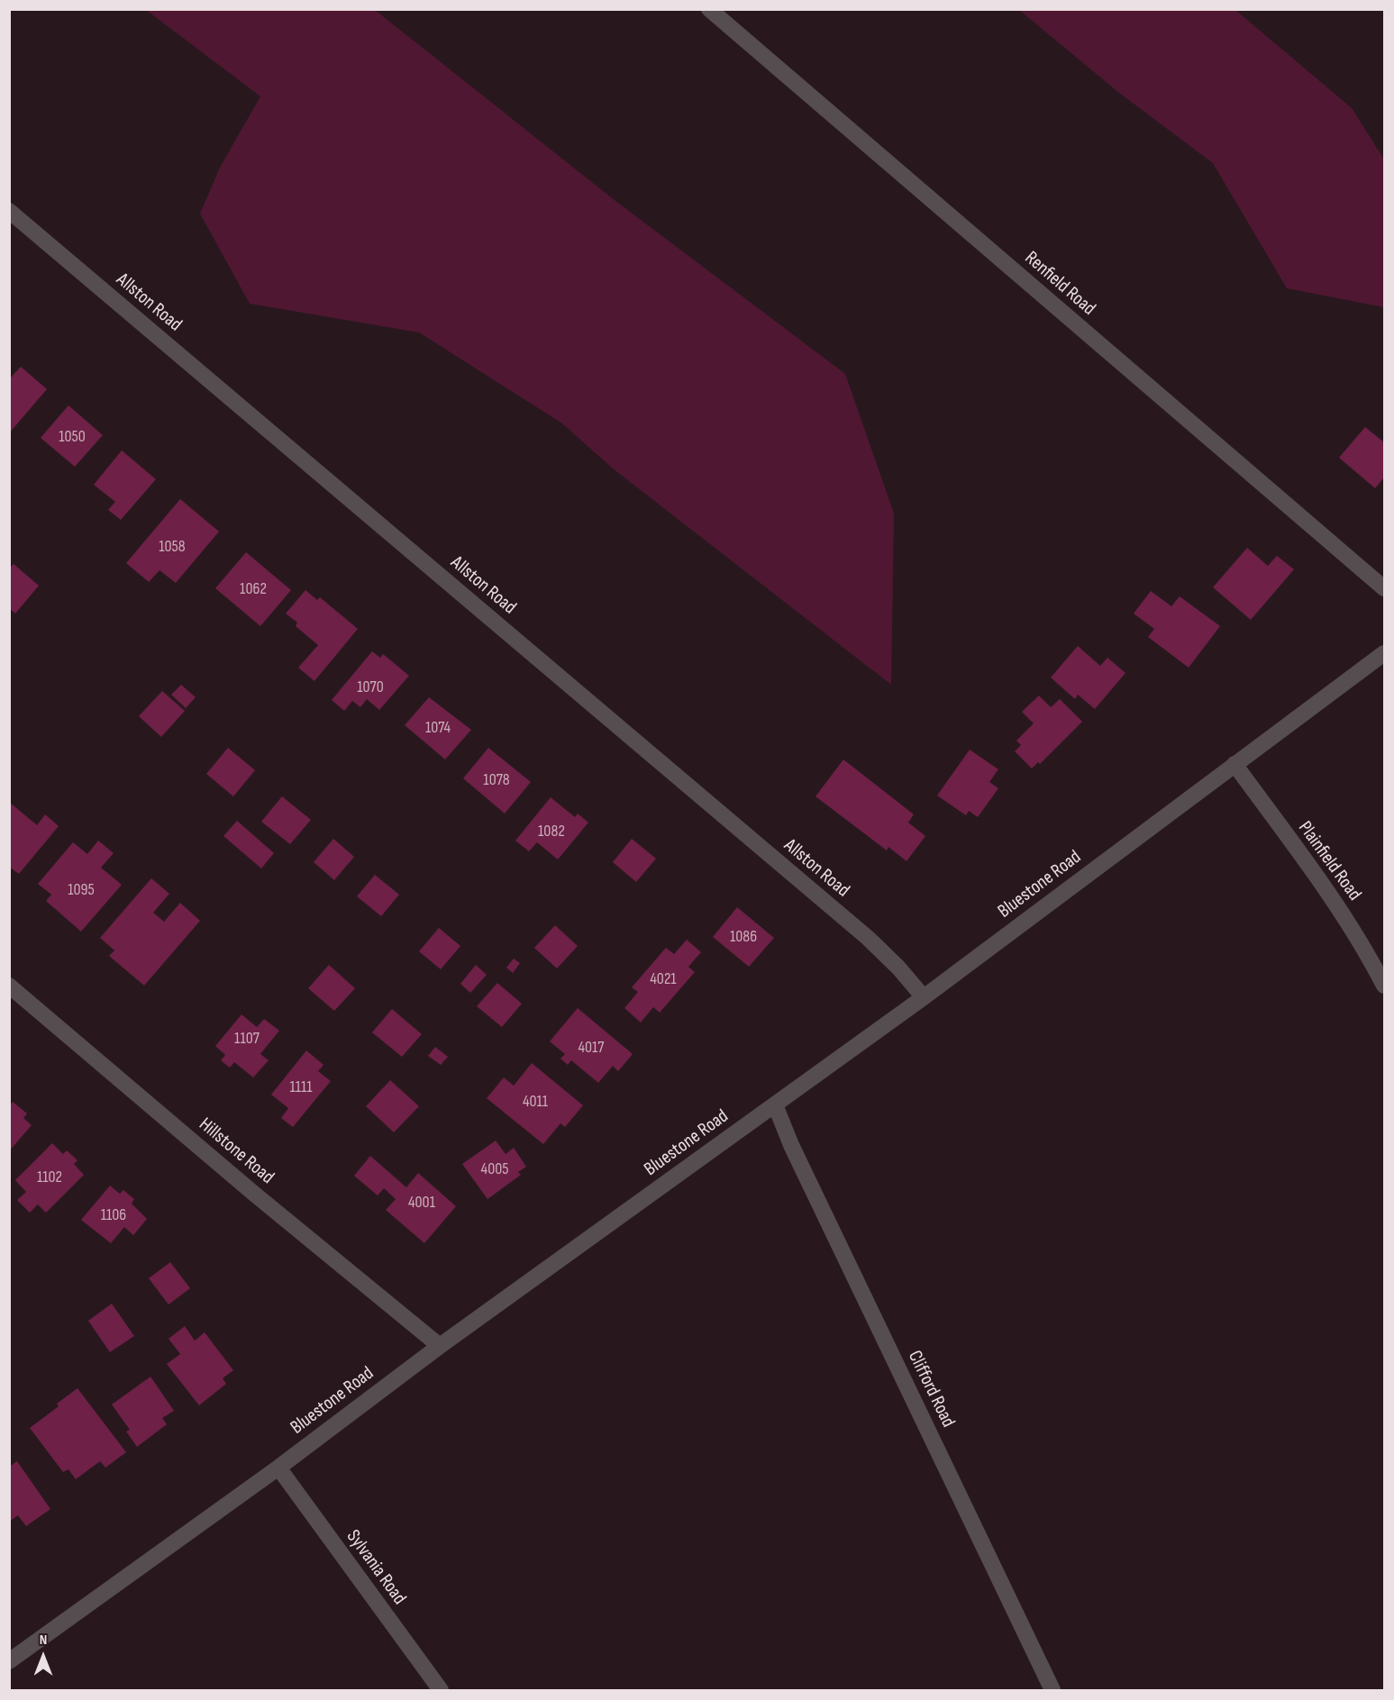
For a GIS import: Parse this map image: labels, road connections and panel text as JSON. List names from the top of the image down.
{
  "streets": {
    "street": [
      "Renfield Road",
      "Allston Road",
      "Plainfield Road",
      "Bluestone Road",
      "Hillstone Road",
      "Clifford Road",
      "Sylvania Road"
    ]
  },
  "crossings": [
    ["Allston Road", "Bluestone Road"],
    ["Plainfield Road", "Bluestone Road"],
    ["Bluestone Road", "Hillstone Road"],
    ["Bluestone Road", "Clifford Road"],
    ["Bluestone Road", "Sylvania Road"]
  ],
  "house_numbers": [
    "1050",
    "1058",
    "1062",
    "1070",
    "1074",
    "1078",
    "1082",
    "1095",
    "1086",
    "4021",
    "1107",
    "4017",
    "1111",
    "4011",
    "4005",
    "1102",
    "4001",
    "1106"
  ],
  "north": "top"
}
